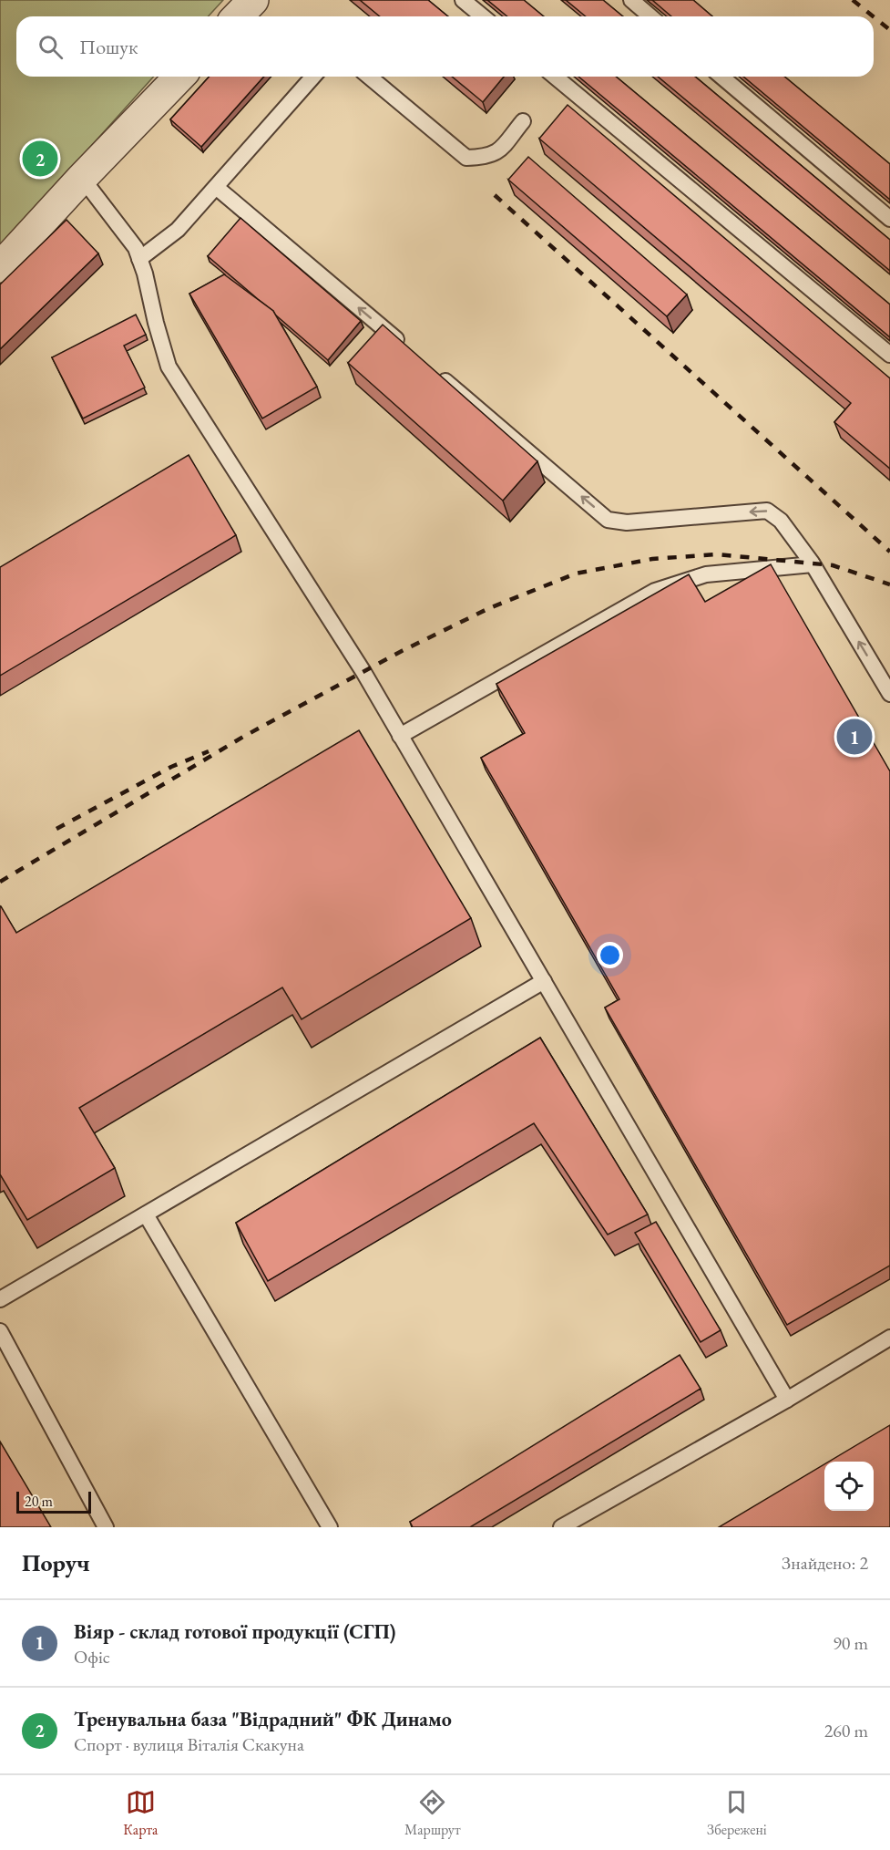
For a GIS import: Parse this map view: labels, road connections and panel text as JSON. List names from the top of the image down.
{
  "scale_bar": "20 m",
  "page": {
    "search": "Пошук",
    "pins": ["2", "1"],
    "scale": "20 m",
    "heading": ["Поруч", "Знайдено: 2"],
    "list": [
      {
        "mark": "1",
        "name": "Віяр - склад готової продукції (СГП)",
        "note": "Офіс",
        "value": "90 m"
      },
      {
        "mark": "2",
        "name": "Тренувальна база \"Відрадний\" ФК Динамо",
        "note": "Спорт · вулиця Віталія Скакуна",
        "value": "260 m"
      }
    ],
    "nav": ["Карта", "Маршрут", "Збережені"]
  }
}
